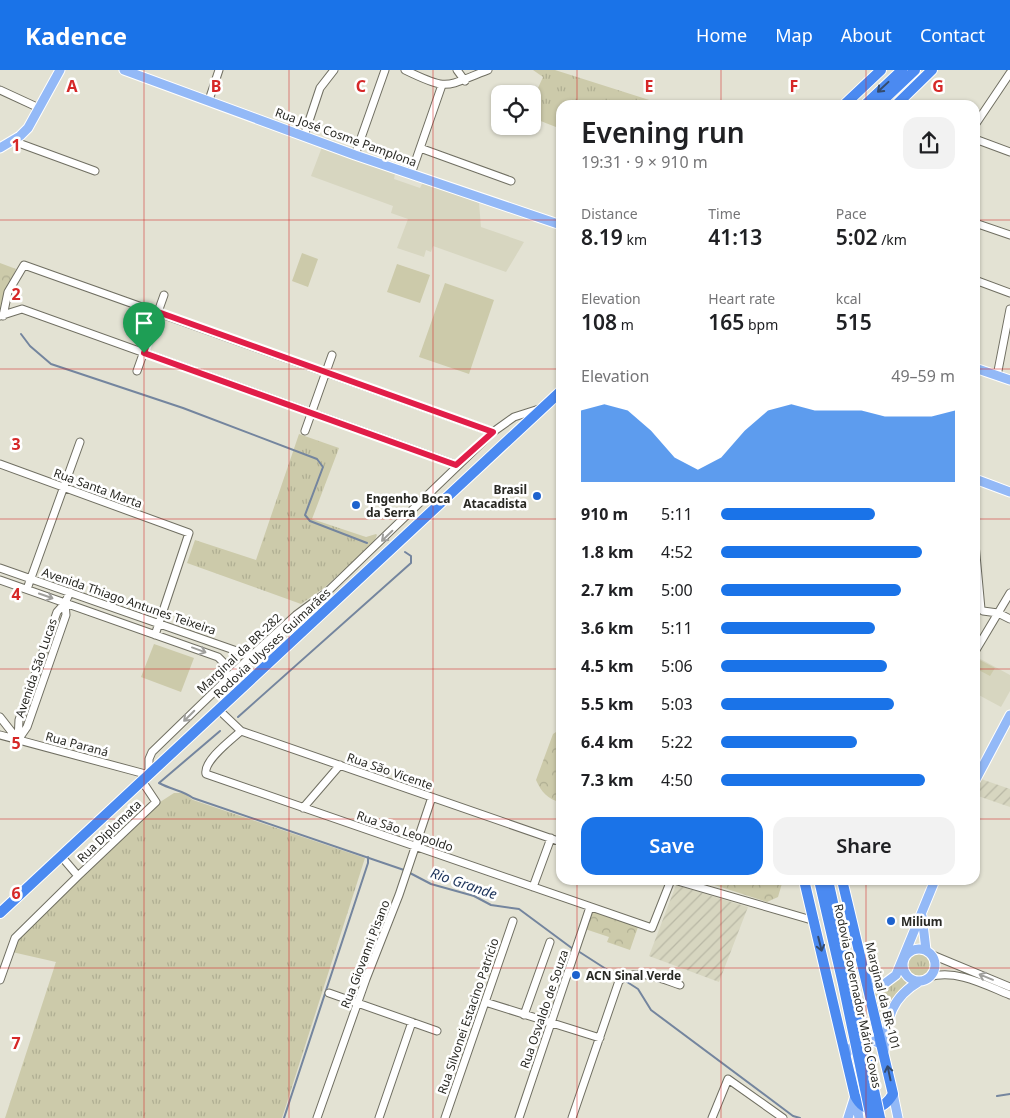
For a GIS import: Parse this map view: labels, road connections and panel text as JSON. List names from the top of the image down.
{
  "streets": {
    "highway": ["Rodovia Ulysses Guimarães", "Rodovia Governador Mário Covas", "Marginal da BR-101"],
    "main road": ["Rua José Cosme Pamplona"],
    "street": [
      "Rua Santa Marta",
      "Avenida Thiago Antunes Teixeira",
      "Marginal da BR-282",
      "Avenida São Lucas",
      "Rua Paraná",
      "Rua São Vicente",
      "Rua Diplomata",
      "Rua São Leopoldo",
      "Rua Giovanni Pisano",
      "Rua Osvaldo de Souza",
      "Rua Silvonei Estacino Patrício"
    ]
  },
  "crossings": [
    ["Rua Santa Marta", "Avenida Thiago Antunes Teixeira"],
    ["Avenida Thiago Antunes Teixeira", "Marginal da BR-282"],
    ["Avenida Thiago Antunes Teixeira", "Avenida São Lucas"],
    ["Rodovia Ulysses Guimarães", "Marginal da BR-282"],
    ["Rodovia Ulysses Guimarães", "Rua Paraná"],
    ["Rodovia Ulysses Guimarães", "Rua São Vicente"],
    ["Rodovia Ulysses Guimarães", "Rua Diplomata"],
    ["Marginal da BR-282", "Rua Paraná"],
    ["Marginal da BR-282", "Rua Diplomata"],
    ["Avenida São Lucas", "Rua Paraná"],
    ["Rua Paraná", "Rua Diplomata"],
    ["Rua São Vicente", "Rua São Leopoldo"],
    ["Rua São Vicente", "Rua Giovanni Pisano"],
    ["Rua São Leopoldo", "Rua Giovanni Pisano"],
    ["Rua São Leopoldo", "Rua Osvaldo de Souza"]
  ],
  "one_way": ["Marginal da BR-282"],
  "water": ["Rio Grande"],
  "places": [
    "Brasil Atacadista",
    "Engenho Boca da Serra",
    "Milium",
    "ACN Sinal Verde"
  ],
  "page": {
    "header": "Kadence",
    "nav": [
      "Home",
      "Map",
      "About",
      "Contact"
    ],
    "heading": ["Evening run", "19:31 · 9 × 910 m"],
    "stats": [
      ["Distance", "8.19 km"],
      ["Time", "41:13"],
      ["Pace", "5:02 /km"],
      ["Elevation", "108 m"],
      ["Heart rate", "165 bpm"],
      ["kcal", "515"]
    ],
    "chart": ["Elevation", "49–59 m"],
    "list": [
      {
        "name": "910 m",
        "note": "5:11"
      },
      {
        "name": "1.8 km",
        "note": "4:52"
      },
      {
        "name": "2.7 km",
        "note": "5:00"
      },
      {
        "name": "3.6 km",
        "note": "5:11"
      },
      {
        "name": "4.5 km",
        "note": "5:06"
      },
      {
        "name": "5.5 km",
        "note": "5:03"
      },
      {
        "name": "6.4 km",
        "note": "5:22"
      },
      {
        "name": "7.3 km",
        "note": "4:50"
      }
    ],
    "buttons": ["Save", "Share"]
  },
  "grid": {
    "columns": [
      "A",
      "B",
      "C",
      "E",
      "F",
      "G"
    ],
    "rows": [
      "1",
      "2",
      "3",
      "4",
      "5",
      "6",
      "7"
    ]
  }
}
